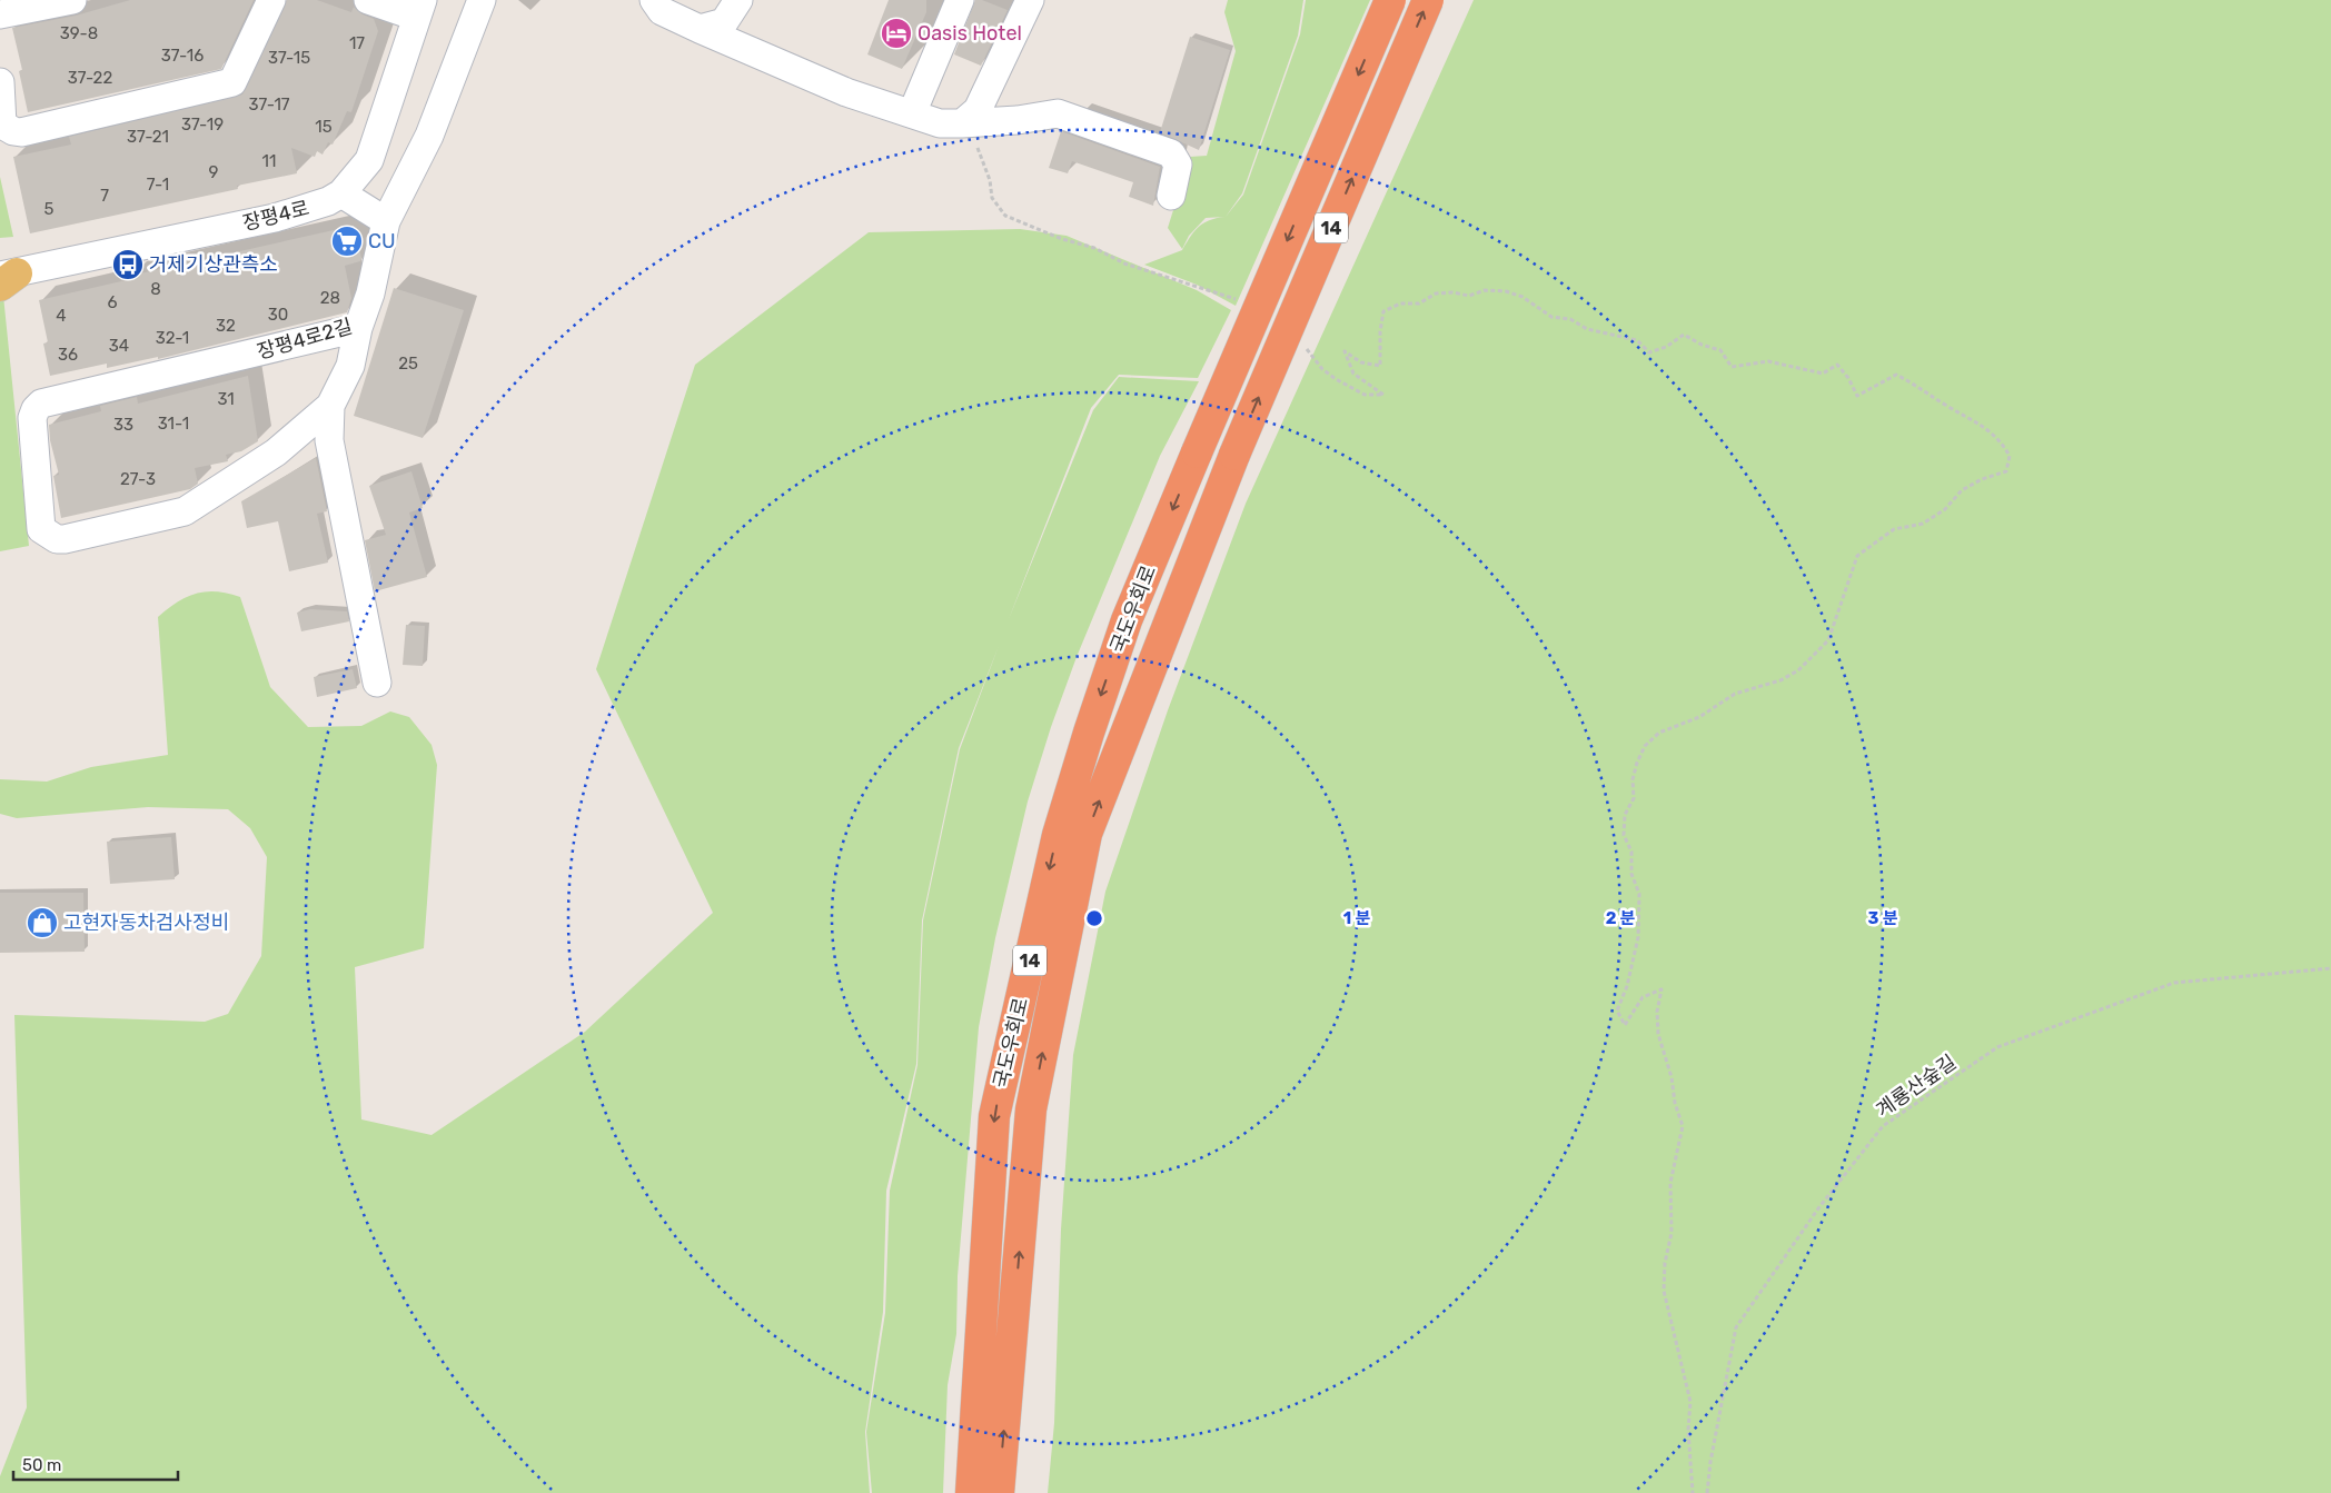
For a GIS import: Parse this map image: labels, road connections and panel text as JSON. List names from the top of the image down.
{
  "streets": {
    "highway": ["14", "국도우회로"],
    "street": ["장평4로", "장평4로2길"],
    "path": ["계룡산숲길"]
  },
  "crossings": [
    ["14", "국도우회로"]
  ],
  "places": {
    "hotel": ["Oasis Hotel"],
    "supermarket": ["CU"],
    "bus stop": ["거제기상관측소"],
    "shop": ["고현자동차검사정비"]
  },
  "house_numbers": [
    "39-8",
    "17",
    "37-16",
    "37-15",
    "37-22",
    "37-17",
    "37-19",
    "15",
    "37-21",
    "11",
    "9",
    "7-1",
    "7",
    "5",
    "8",
    "28",
    "6",
    "30",
    "4",
    "32",
    "32-1",
    "34",
    "36",
    "25",
    "31",
    "31-1",
    "33",
    "27-3"
  ],
  "scale_bar": "50 m",
  "rings": ["1 분", "2 분", "3 분"]
}
